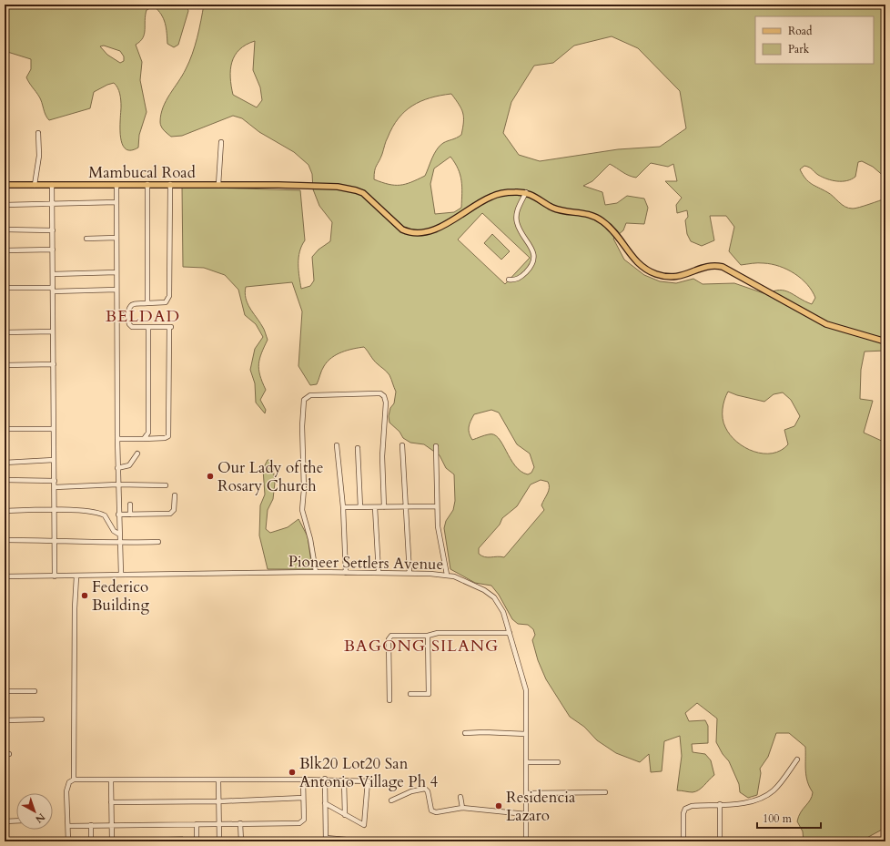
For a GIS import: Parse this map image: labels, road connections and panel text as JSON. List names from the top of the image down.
{
  "streets": {
    "main road": ["Mambucal Road"],
    "street": ["Pioneer Settlers Avenue"]
  },
  "districts": ["BELDAD", "BAGONG SILANG"],
  "places": [
    "Our Lady of the Rosary Church",
    "Federico Building",
    "Blk20 Lot20 San Antonio Village Ph 4",
    "Residencia Lazaro"
  ],
  "legend": ["Road", "Park"],
  "scale_bar": "100 m",
  "north": "bottom right"
}
